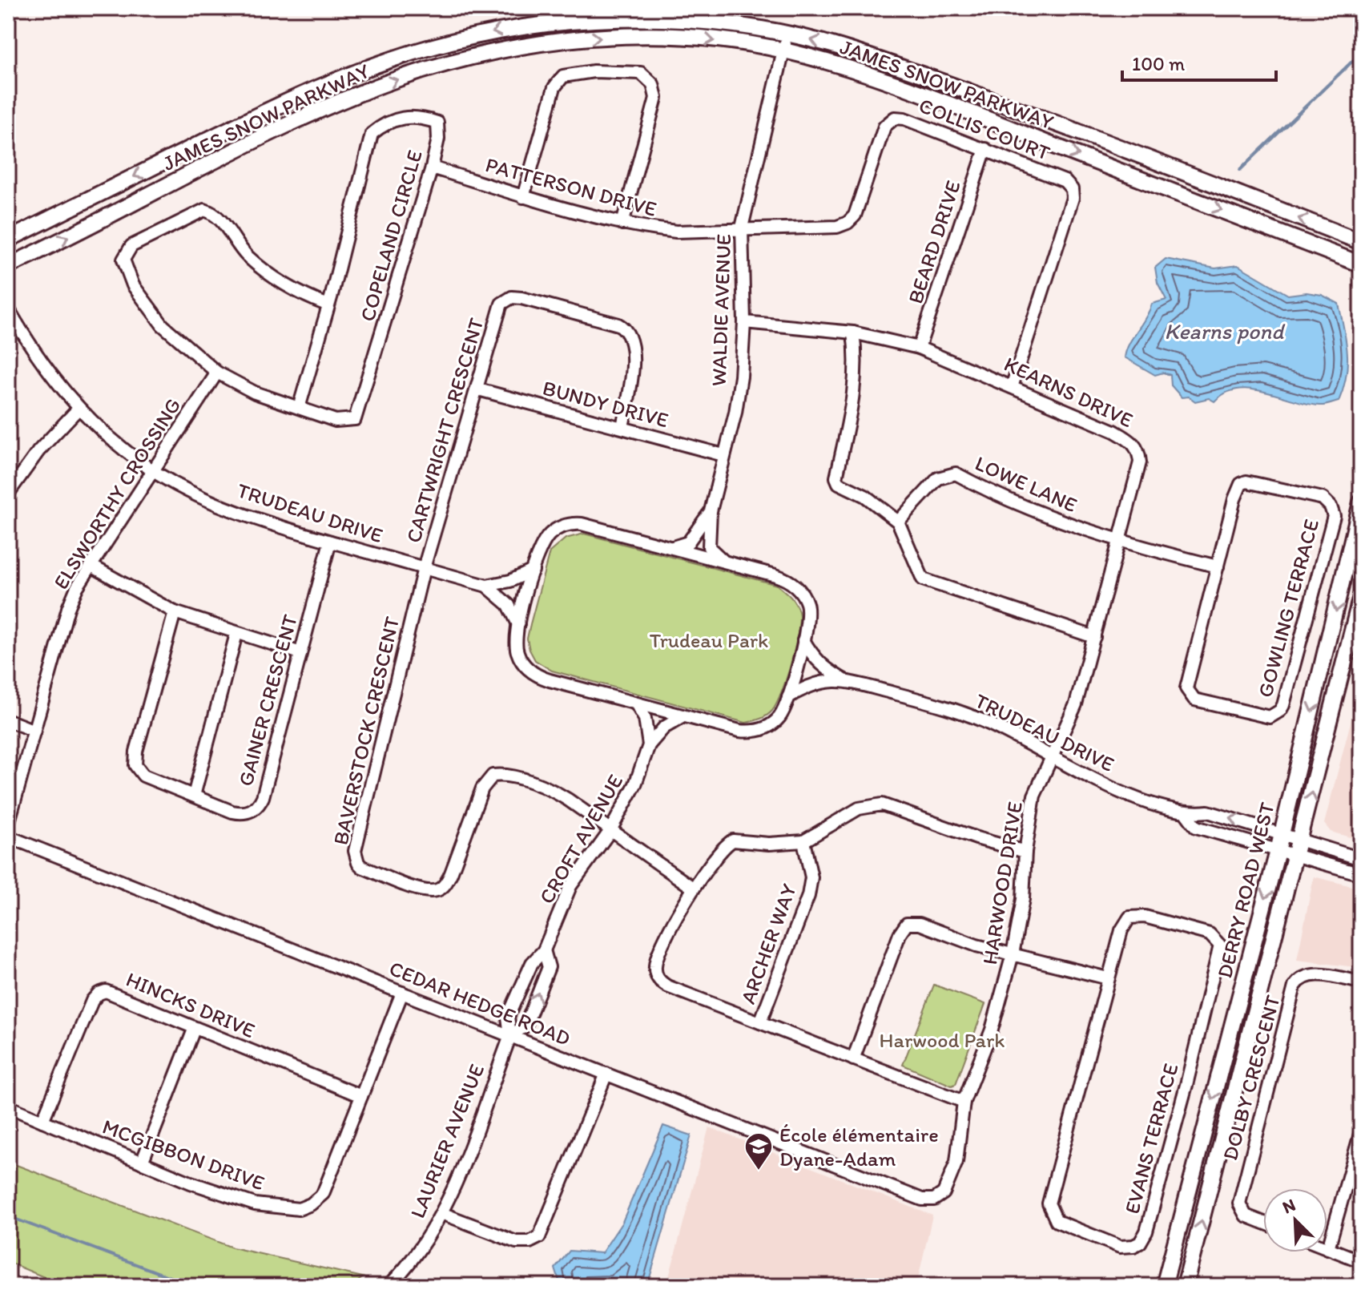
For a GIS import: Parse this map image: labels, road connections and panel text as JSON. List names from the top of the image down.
{
  "streets": {
    "main road": ["JAMES SNOW PARKWAY", "DERRY ROAD WEST"],
    "street": [
      "COLLIS COURT",
      "PATTERSON DRIVE",
      "COPELAND CIRCLE",
      "BEARD DRIVE",
      "WALDIE AVENUE",
      "KEARNS DRIVE",
      "BUNDY DRIVE",
      "CARTWRIGHT CRESCENT",
      "LOWE LANE",
      "ELSWORTHY CROSSING",
      "TRUDEAU DRIVE",
      "GOWLING TERRACE",
      "GAINER CRESCENT",
      "BAVERSTOCK CRESCENT",
      "CROFT AVENUE",
      "HARWOOD DRIVE",
      "ARCHER WAY",
      "CEDAR HEDGE ROAD",
      "HINCKS DRIVE",
      "DOLBY CRESCENT",
      "EVANS TERRACE",
      "LAURIER AVENUE",
      "MCGIBBON DRIVE"
    ]
  },
  "crossings": [
    ["JAMES SNOW PARKWAY", "WALDIE AVENUE"],
    ["COLLIS COURT", "PATTERSON DRIVE"],
    ["COLLIS COURT", "BEARD DRIVE"],
    ["COLLIS COURT", "WALDIE AVENUE"],
    ["COLLIS COURT", "KEARNS DRIVE"],
    ["PATTERSON DRIVE", "COPELAND CIRCLE"],
    ["PATTERSON DRIVE", "WALDIE AVENUE"],
    ["COPELAND CIRCLE", "ELSWORTHY CROSSING"],
    ["BEARD DRIVE", "KEARNS DRIVE"],
    ["WALDIE AVENUE", "KEARNS DRIVE"],
    ["WALDIE AVENUE", "BUNDY DRIVE"],
    ["KEARNS DRIVE", "LOWE LANE"],
    ["KEARNS DRIVE", "TRUDEAU DRIVE"],
    ["KEARNS DRIVE", "HARWOOD DRIVE"],
    ["BUNDY DRIVE", "CARTWRIGHT CRESCENT"],
    ["CARTWRIGHT CRESCENT", "TRUDEAU DRIVE"],
    ["CARTWRIGHT CRESCENT", "BAVERSTOCK CRESCENT"],
    ["LOWE LANE", "GOWLING TERRACE"],
    ["ELSWORTHY CROSSING", "TRUDEAU DRIVE"],
    ["TRUDEAU DRIVE", "GAINER CRESCENT"],
    ["TRUDEAU DRIVE", "BAVERSTOCK CRESCENT"],
    ["TRUDEAU DRIVE", "HARWOOD DRIVE"],
    ["TRUDEAU DRIVE", "DERRY ROAD WEST"],
    ["BAVERSTOCK CRESCENT", "CROFT AVENUE"],
    ["CROFT AVENUE", "CEDAR HEDGE ROAD"],
    ["CROFT AVENUE", "LAURIER AVENUE"],
    ["HARWOOD DRIVE", "CEDAR HEDGE ROAD"],
    ["CEDAR HEDGE ROAD", "LAURIER AVENUE"],
    ["CEDAR HEDGE ROAD", "MCGIBBON DRIVE"],
    ["HINCKS DRIVE", "MCGIBBON DRIVE"]
  ],
  "water": ["Kearns pond"],
  "parks": ["Trudeau Park", "Harwood Park"],
  "places": {
    "school or university": ["École élémentaire Dyane-Adam"]
  },
  "scale_bar": "100 m",
  "north": "top left"
}
